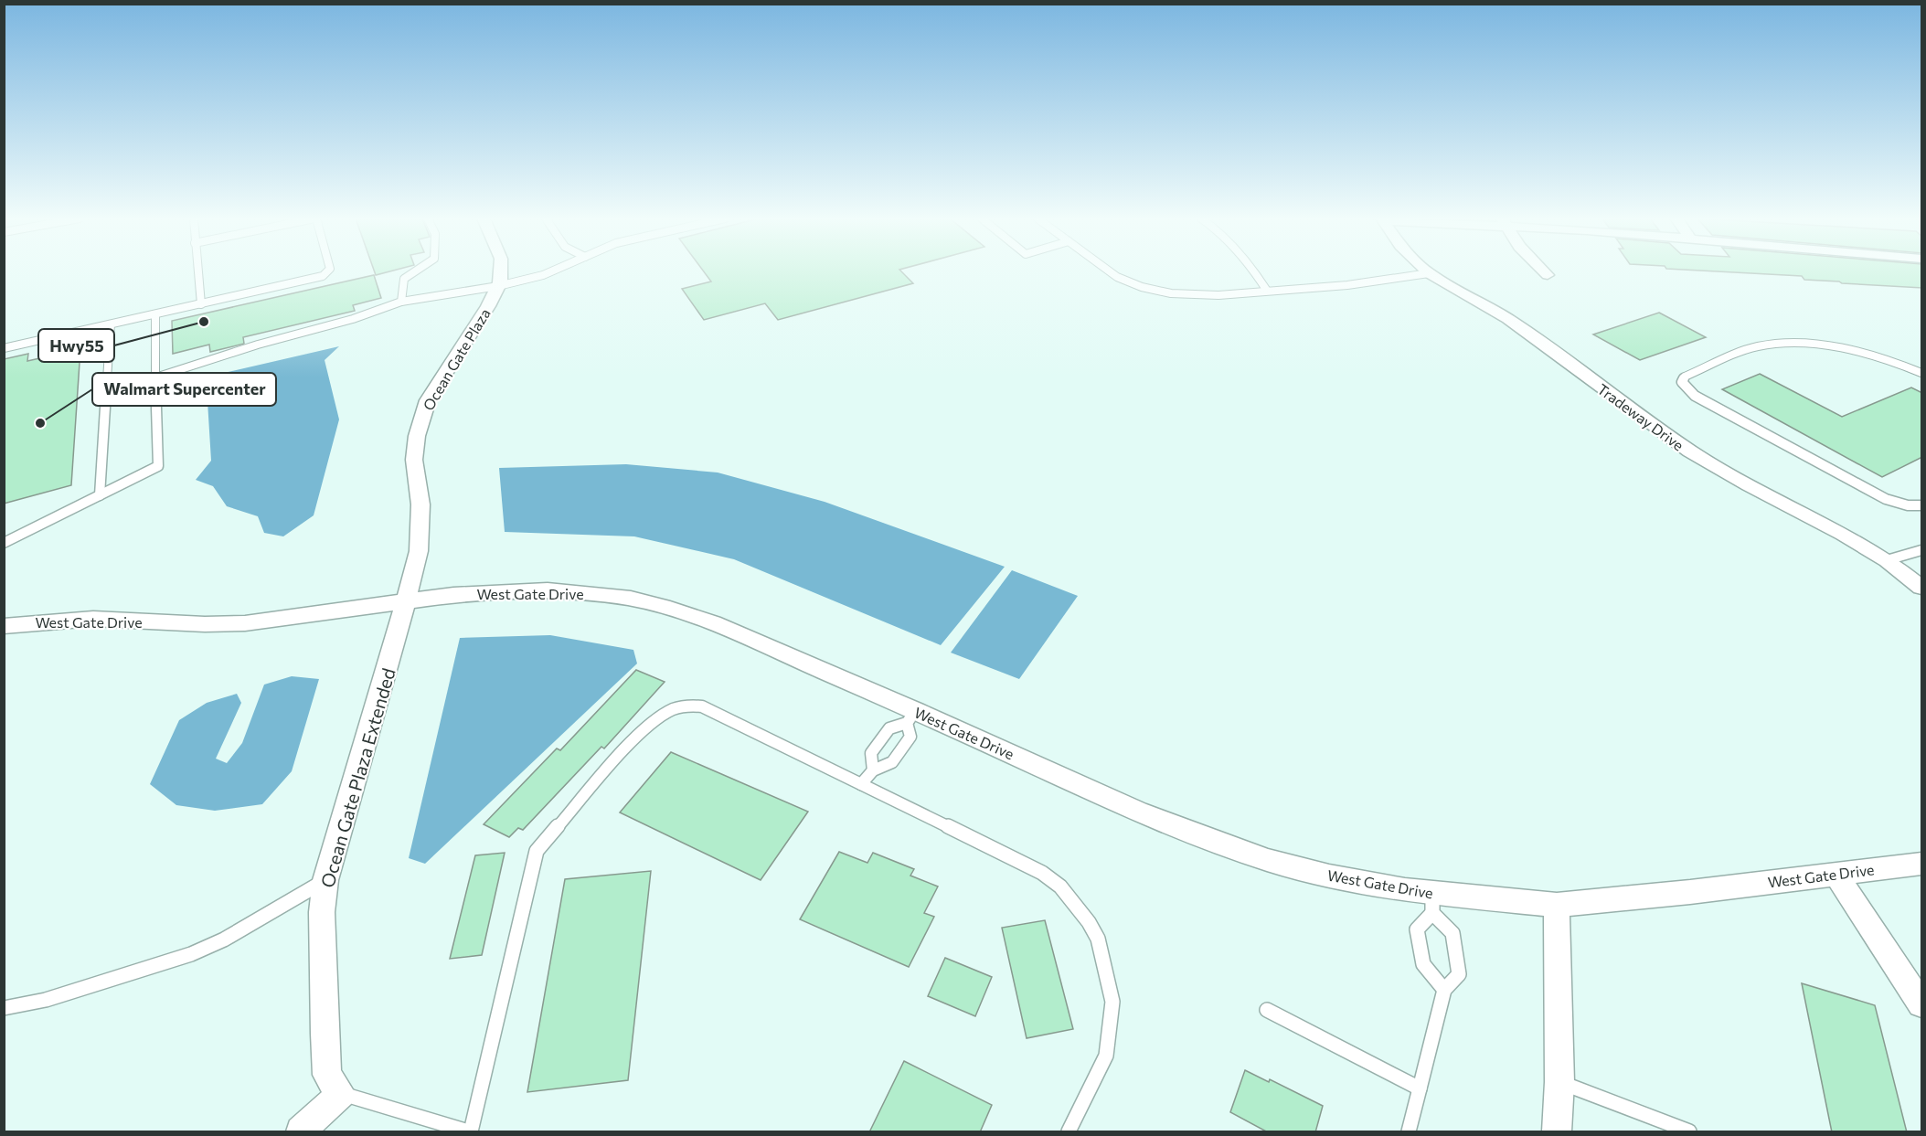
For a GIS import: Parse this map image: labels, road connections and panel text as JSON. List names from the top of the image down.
{
  "streets": {
    "street": [
      "Ocean Gate Plaza",
      "Tradeway Drive",
      "West Gate Drive",
      "Ocean Gate Plaza Extended"
    ]
  },
  "crossings": [
    ["Ocean Gate Plaza", "West Gate Drive"],
    ["Ocean Gate Plaza", "Ocean Gate Plaza Extended"],
    ["West Gate Drive", "Ocean Gate Plaza Extended"]
  ],
  "places": ["Hwy55", "Walmart Supercenter"]
}
